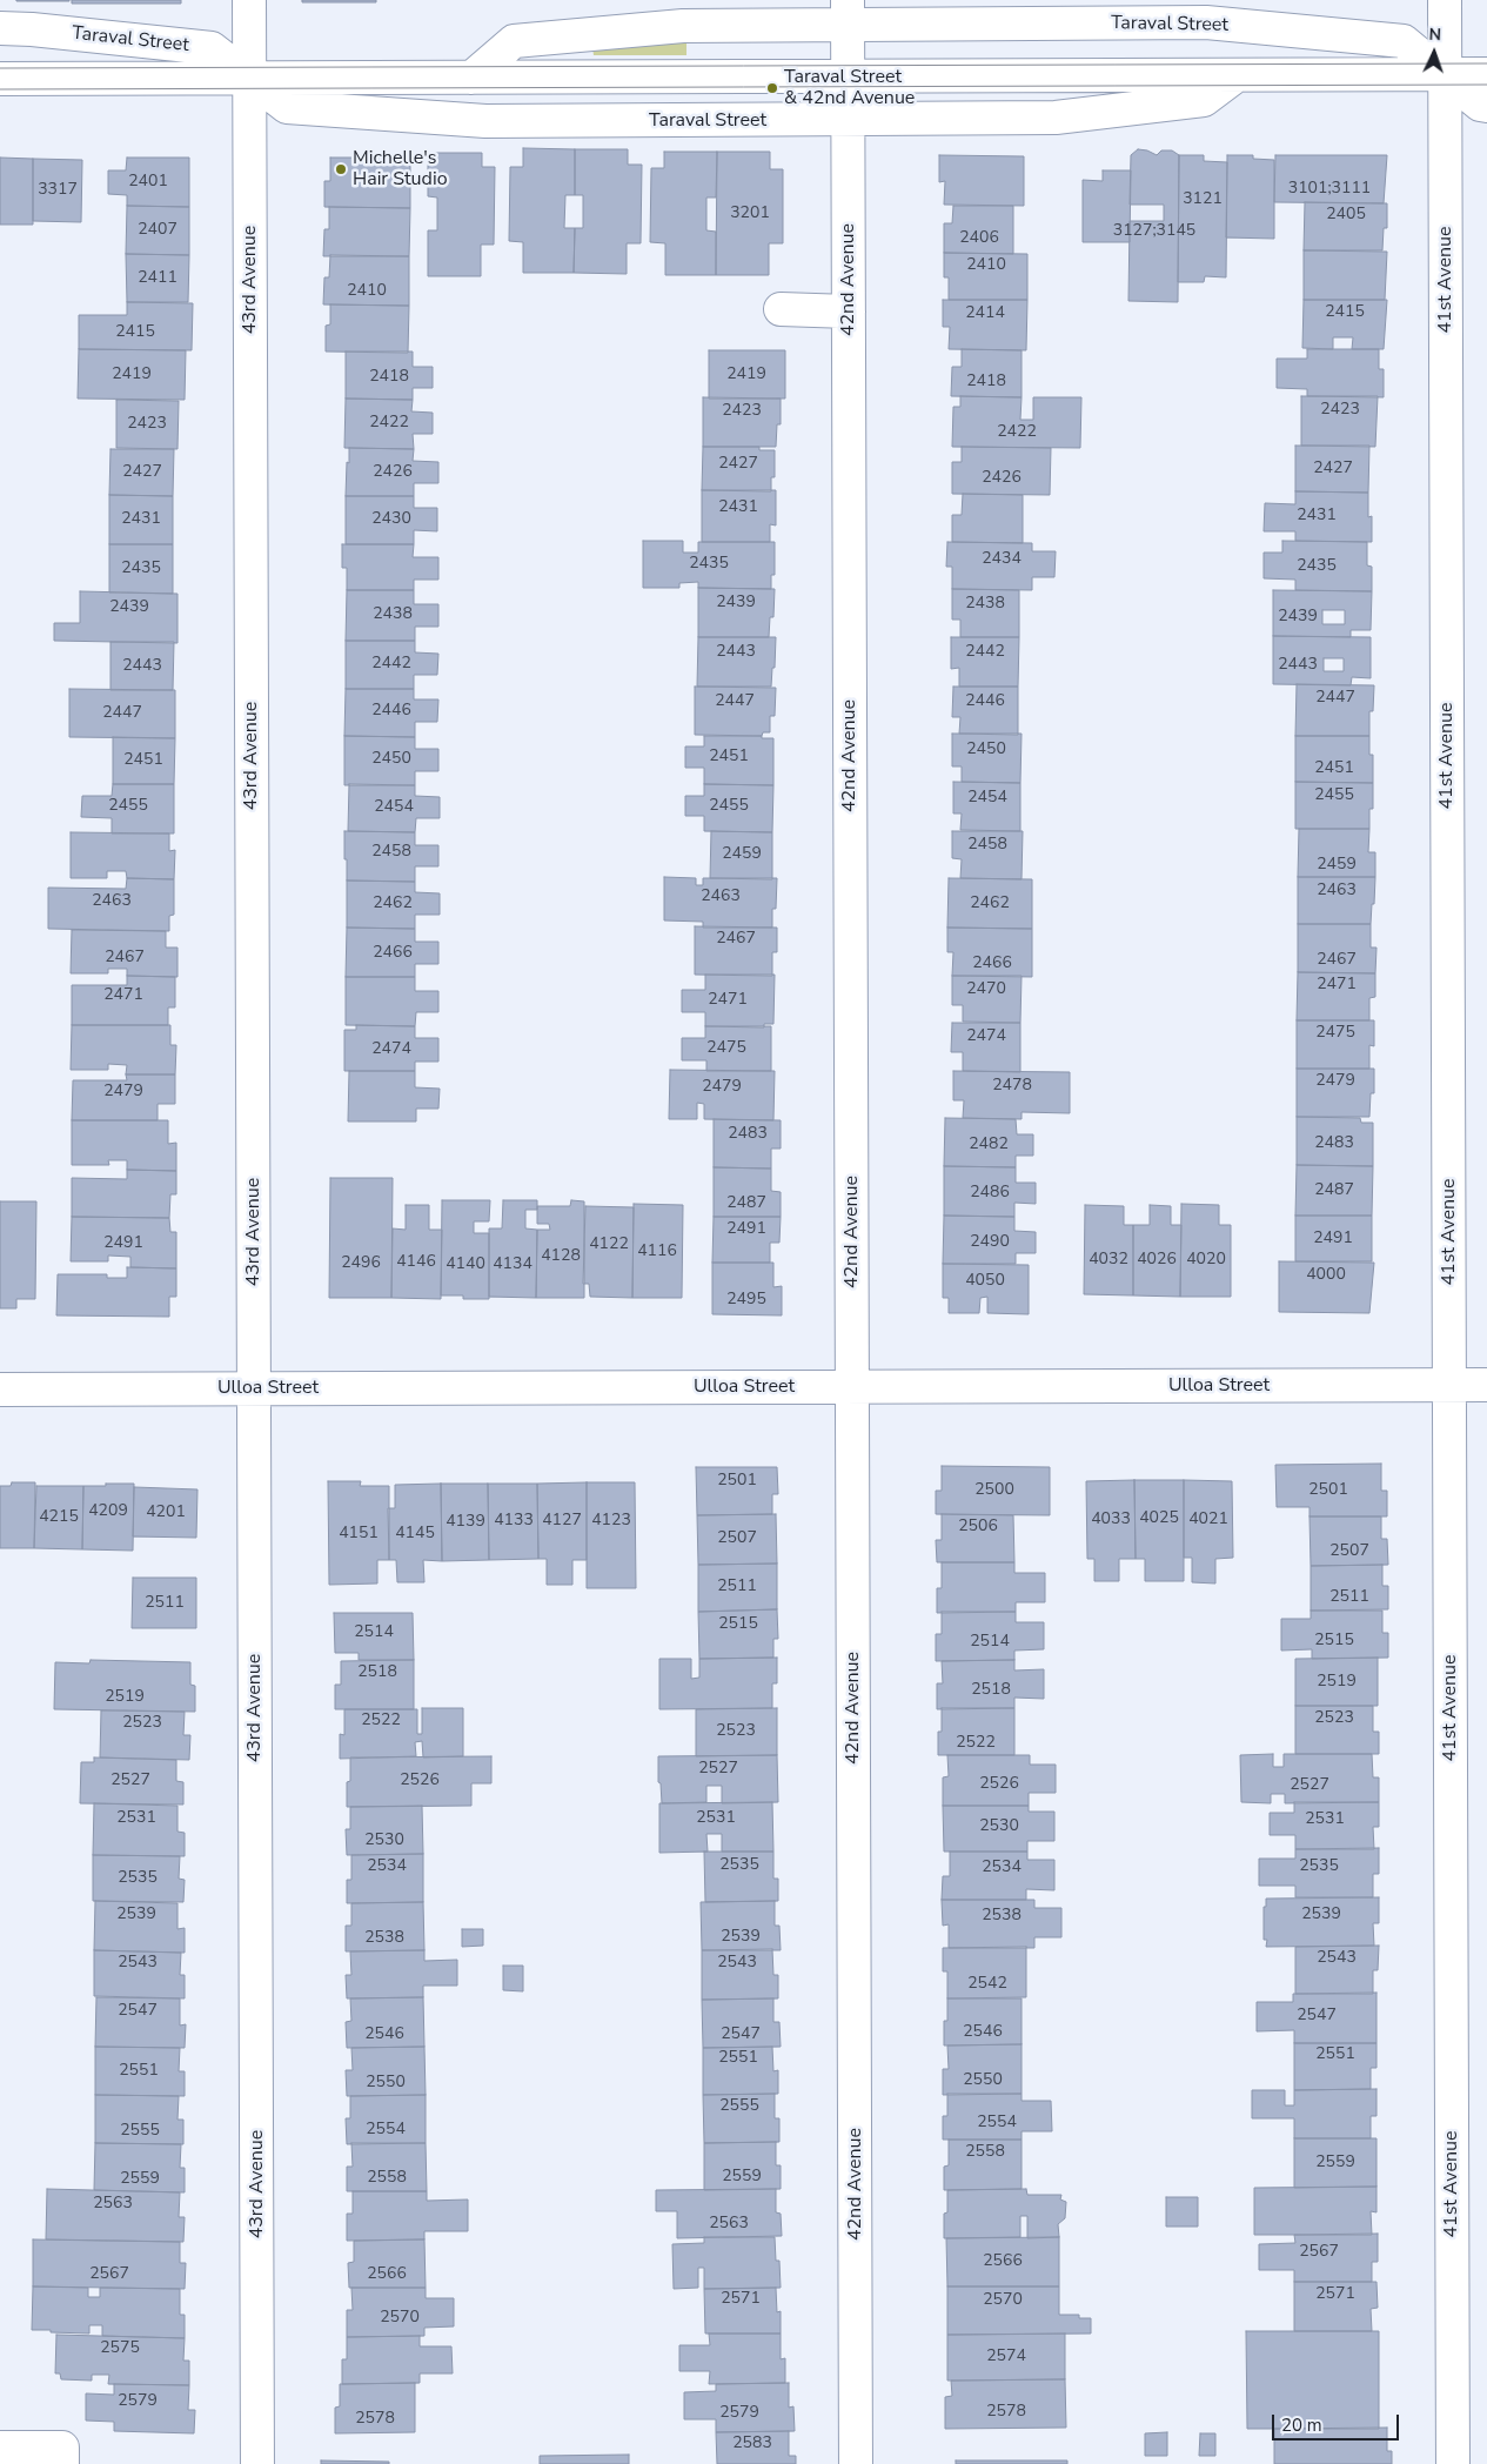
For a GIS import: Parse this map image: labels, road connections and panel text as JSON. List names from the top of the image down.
{
  "streets": {
    "street": [
      "Taraval Street",
      "43rd Avenue",
      "42nd Avenue",
      "41st Avenue",
      "Ulloa Street"
    ]
  },
  "crossings": [
    ["Taraval Street", "43rd Avenue"],
    ["Taraval Street", "42nd Avenue"],
    ["Taraval Street", "41st Avenue"],
    ["43rd Avenue", "Ulloa Street"],
    ["42nd Avenue", "Ulloa Street"],
    ["41st Avenue", "Ulloa Street"]
  ],
  "places": ["Taraval Street & 42nd Avenue", "Michelle's Hair Studio"],
  "house_numbers": [
    "2401",
    "3101;3111",
    "3317",
    "3121",
    "3201",
    "2405",
    "2407",
    "3127;3145",
    "2406",
    "2410",
    "2411",
    "2410",
    "2415",
    "2414",
    "2415",
    "2419",
    "2419",
    "2418",
    "2418",
    "2423",
    "2423",
    "2422",
    "2423",
    "2422",
    "2427",
    "2427",
    "2427",
    "2426",
    "2426",
    "2431",
    "2431",
    "2431",
    "2430",
    "2434",
    "2435",
    "2435",
    "2435",
    "2439",
    "2438",
    "2439",
    "2438",
    "2439",
    "2443",
    "2442",
    "2442",
    "2443",
    "2443",
    "2447",
    "2447",
    "2446",
    "2446",
    "2447",
    "2450",
    "2451",
    "2450",
    "2451",
    "2451",
    "2455",
    "2454",
    "2455",
    "2455",
    "2454",
    "2458",
    "2458",
    "2459",
    "2459",
    "2463",
    "2463",
    "2463",
    "2462",
    "2462",
    "2467",
    "2466",
    "2467",
    "2467",
    "2466",
    "2471",
    "2470",
    "2471",
    "2471",
    "2475",
    "2474",
    "2475",
    "2474",
    "2479",
    "2478",
    "2479",
    "2479",
    "2483",
    "2483",
    "2482",
    "2487",
    "2486",
    "2487",
    "2491",
    "2491",
    "2490",
    "2491",
    "4122",
    "4116",
    "4128",
    "4032",
    "4026",
    "4020",
    "4146",
    "2496",
    "4140",
    "4134",
    "4000",
    "4050",
    "2495",
    "2501",
    "2500",
    "2501",
    "4209",
    "4201",
    "4215",
    "4025",
    "4033",
    "4021",
    "4133",
    "4127",
    "4123",
    "4139",
    "2506",
    "4151",
    "4145",
    "2507",
    "2507",
    "2511",
    "2511",
    "2511",
    "2515",
    "2514",
    "2515",
    "2514",
    "2518",
    "2519",
    "2518",
    "2519",
    "2523",
    "2522",
    "2523",
    "2523",
    "2522",
    "2527",
    "2527",
    "2526",
    "2526",
    "2527",
    "2531",
    "2531",
    "2531",
    "2530",
    "2530",
    "2535",
    "2534",
    "2535",
    "2534",
    "2535",
    "2539",
    "2539",
    "2538",
    "2539",
    "2538",
    "2543",
    "2543",
    "2543",
    "2542",
    "2547",
    "2547",
    "2546",
    "2546",
    "2547",
    "2551",
    "2551",
    "2551",
    "2550",
    "2550",
    "2555",
    "2554",
    "2554",
    "2555",
    "2558",
    "2559",
    "2559",
    "2558",
    "2559",
    "2563",
    "2563",
    "2567",
    "2566",
    "2567",
    "2566",
    "2571",
    "2571",
    "2570",
    "2570",
    "2575",
    "2574",
    "2579",
    "2578",
    "2579",
    "2578",
    "2583"
  ],
  "scale_bar": "20 m",
  "north": "top"
}
